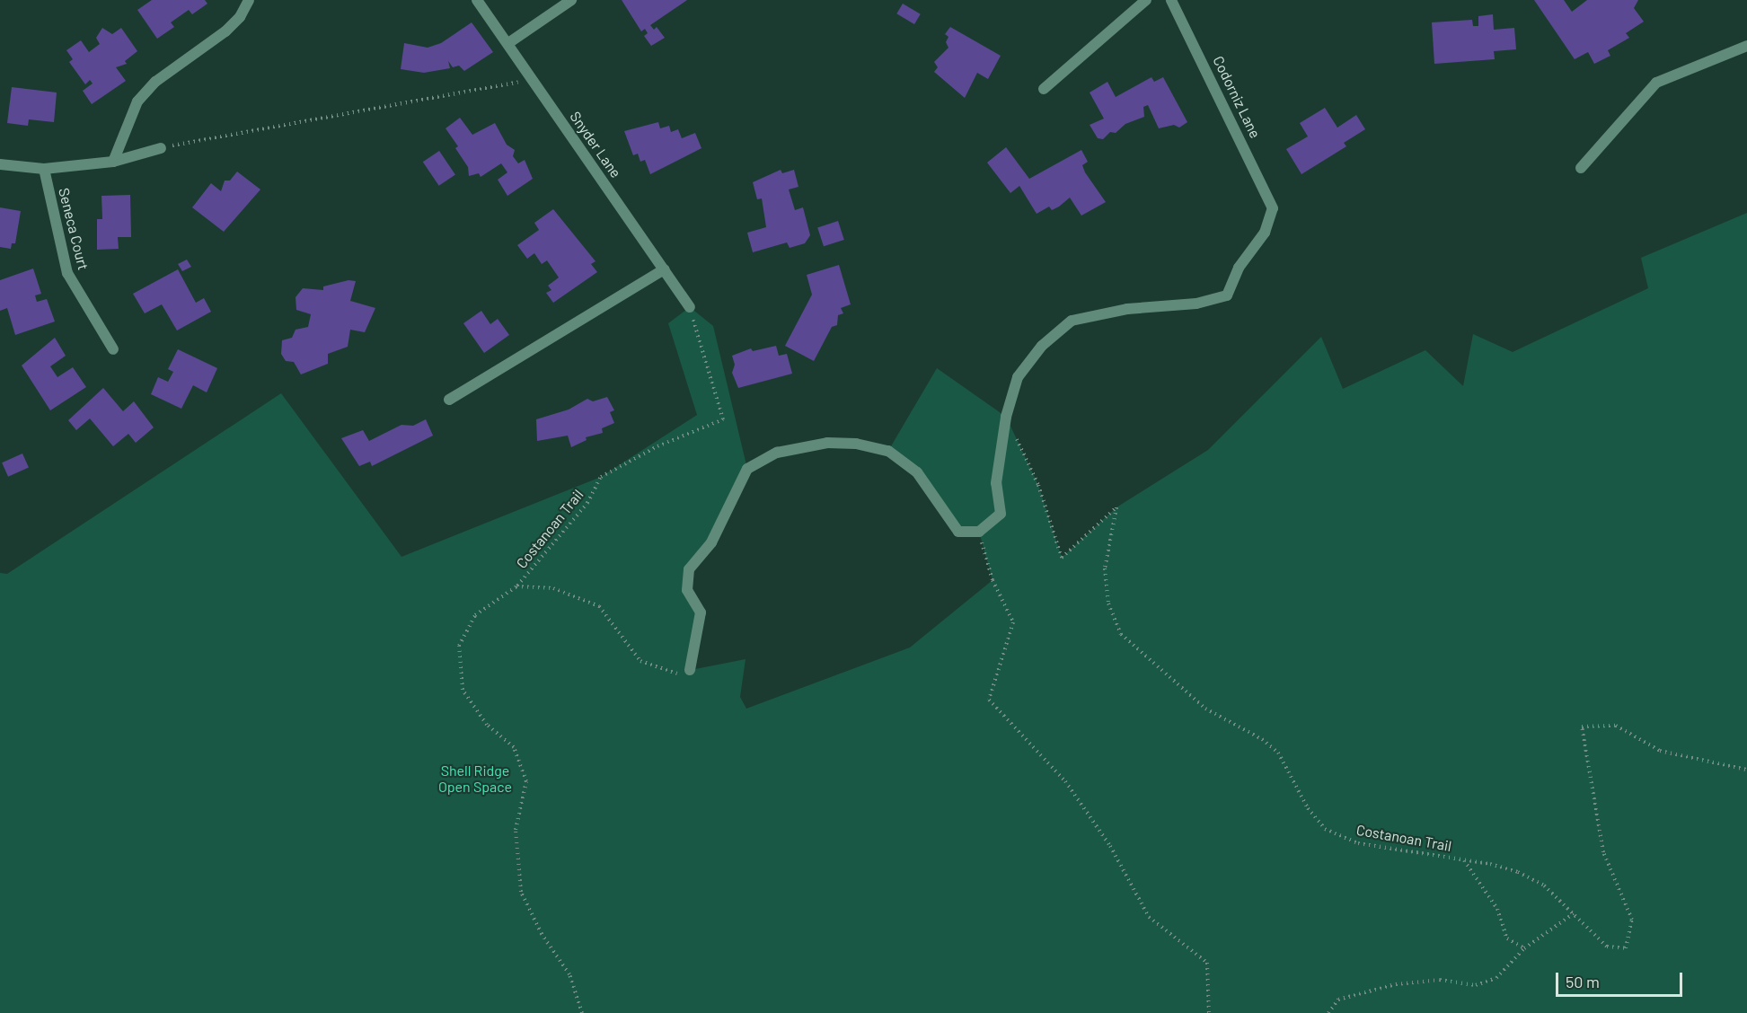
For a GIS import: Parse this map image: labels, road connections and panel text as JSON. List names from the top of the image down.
{
  "streets": {
    "street": ["Codorniz Lane", "Snyder Lane", "Seneca Court"],
    "path": ["Costanoan Trail"]
  },
  "crossings": [
    ["Codorniz Lane", "Costanoan Trail"],
    ["Snyder Lane", "Costanoan Trail"]
  ],
  "parks": ["Shell Ridge Open Space"],
  "scale_bar": "50 m"
}
